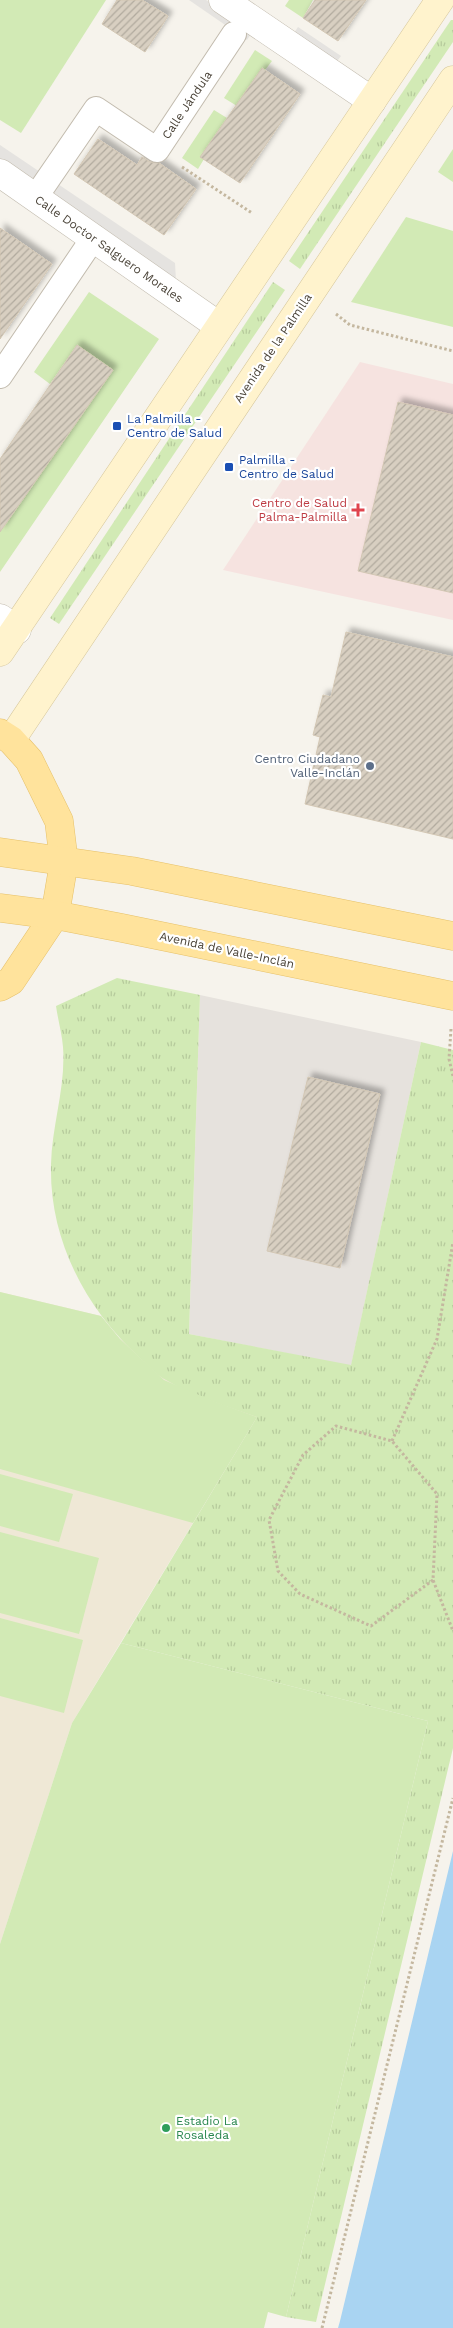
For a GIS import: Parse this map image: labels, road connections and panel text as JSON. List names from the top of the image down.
{
  "streets": {
    "main road": ["Avenida de la Palmilla", "Avenida de Valle-Inclán"],
    "street": ["Calle Jándula", "Calle Doctor Salguero Morales"]
  },
  "crossings": [
    ["Calle Jándula", "Calle Doctor Salguero Morales"]
  ],
  "places": {
    "transit": ["La Palmilla - Centro de Salud", "Palmilla - Centro de Salud"],
    "health": ["Centro de Salud Palma-Palmilla"],
    "other": ["Centro Ciudadano Valle-Inclán", "Estadio La Rosaleda"]
  }
}
